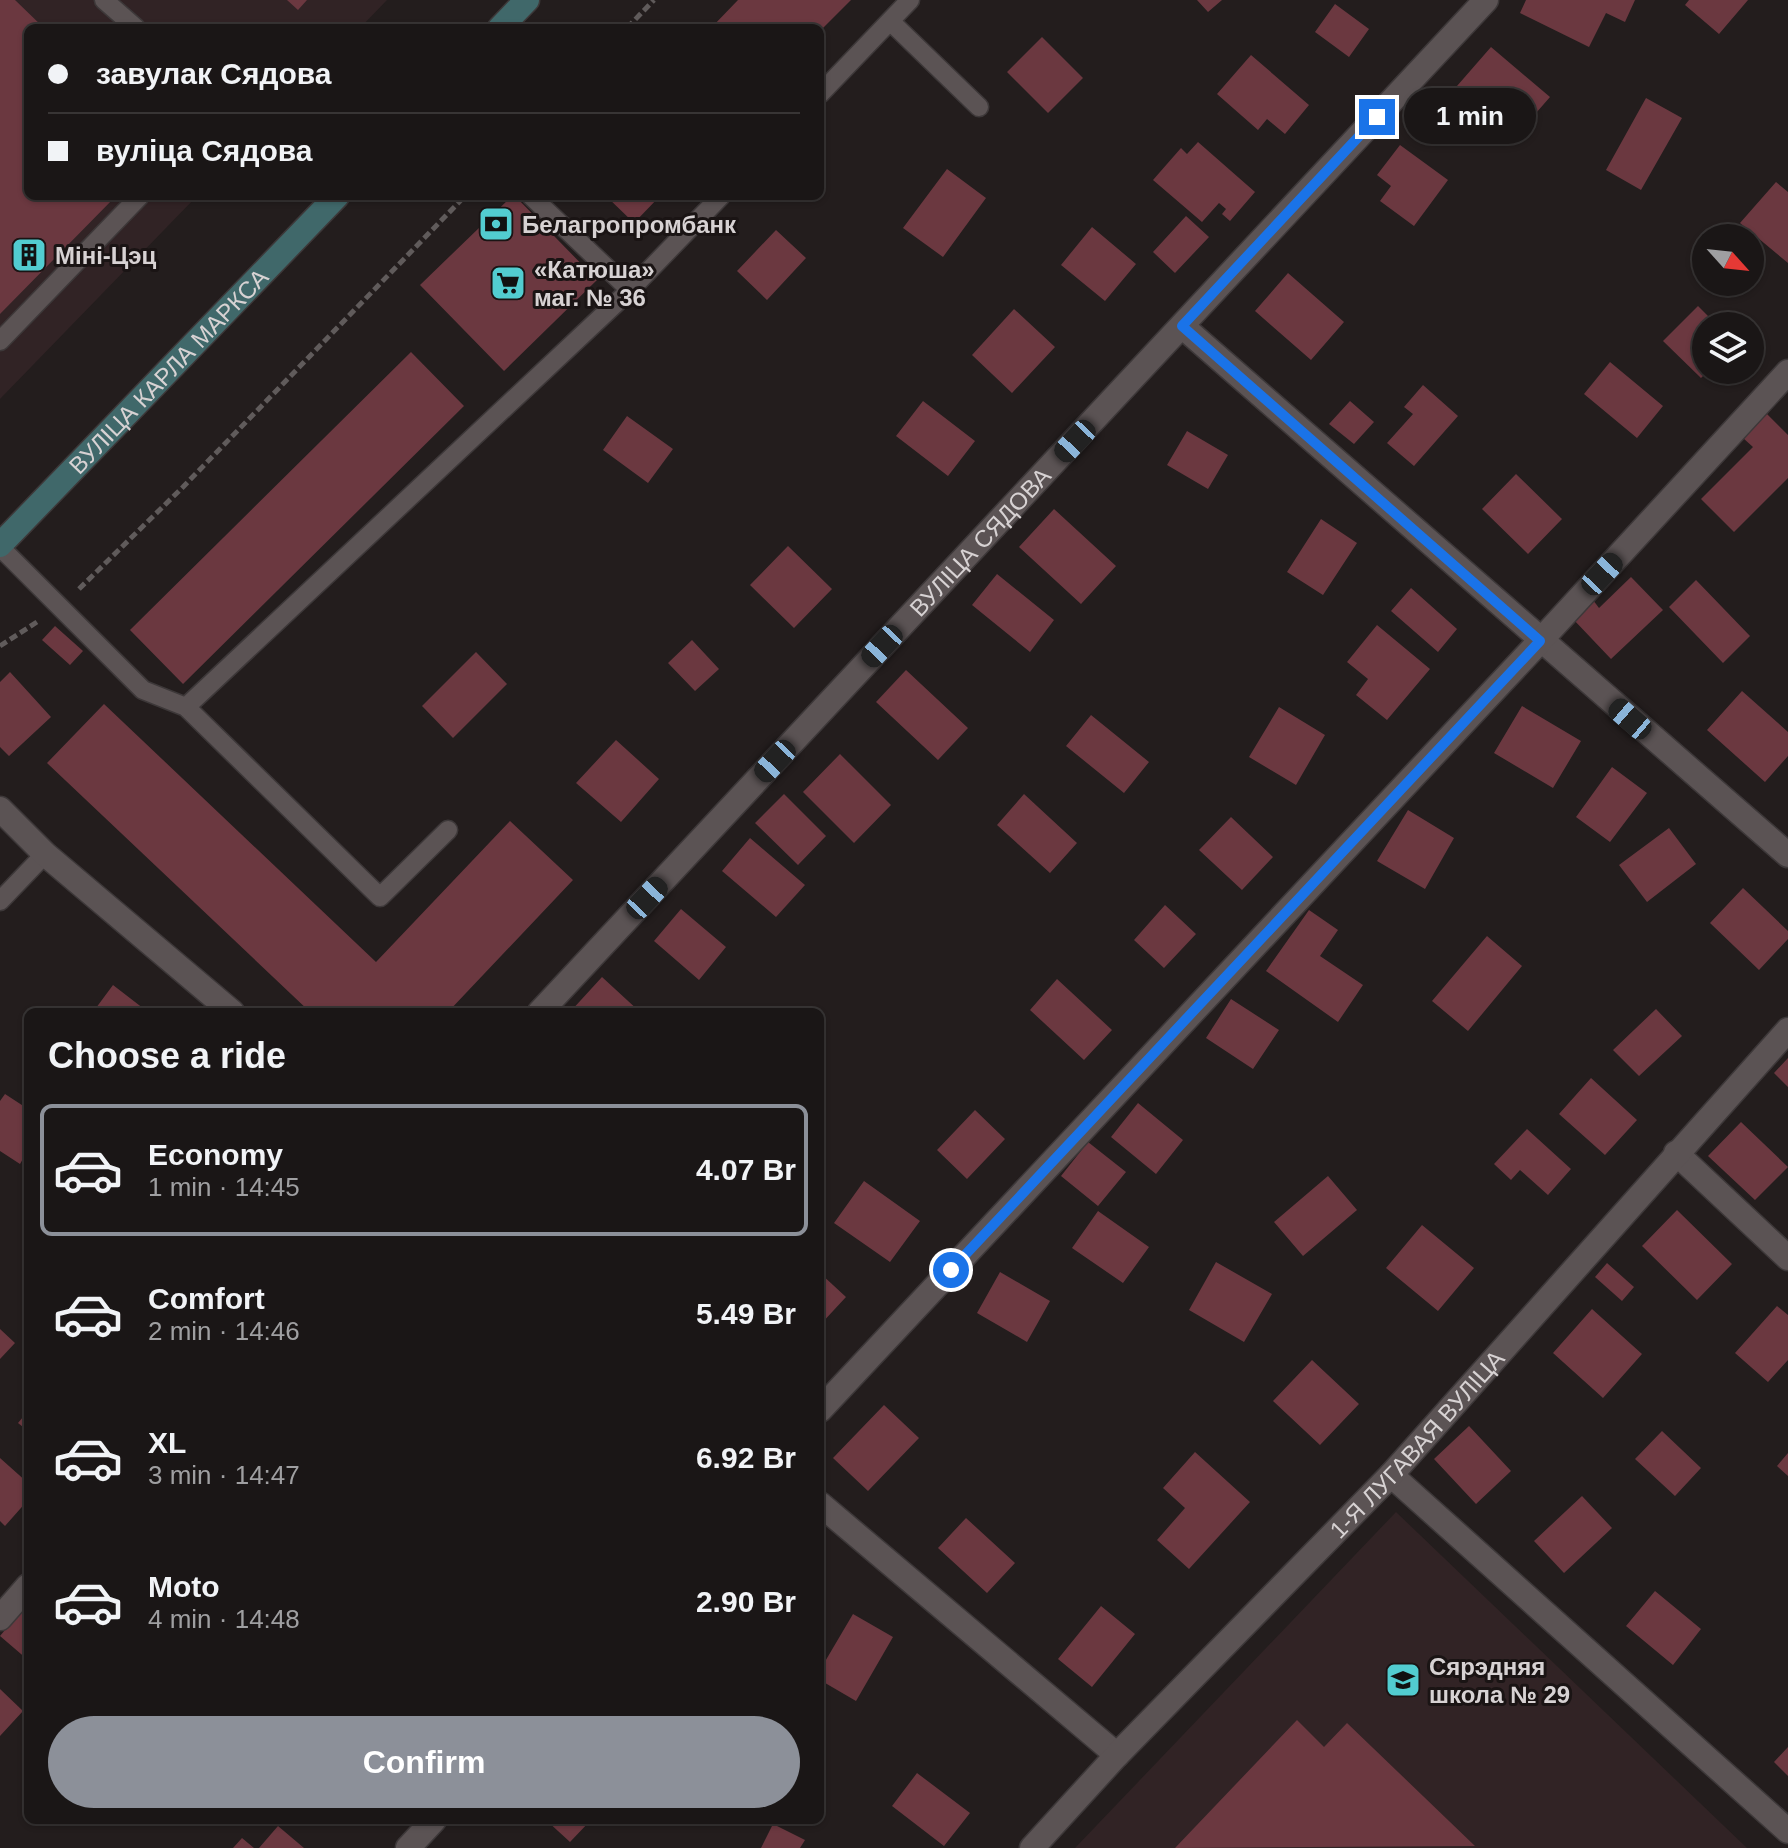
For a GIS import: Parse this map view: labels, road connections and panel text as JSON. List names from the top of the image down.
{
  "streets": {
    "main road": ["ВУЛІЦА КАРЛА МАРКСА"],
    "street": ["ВУЛІЦА СЯДОВА", "1-Я ЛУГАВАЯ ВУЛІЦА"]
  },
  "places": {
    "bank": ["Белагропромбанк"],
    "building": ["Міні-Цэц"],
    "supermarket": ["«Катюша» маг. № 36"],
    "school or university": ["Сярэдняя школа № 29"]
  },
  "north": "bottom right",
  "page": {
    "banner": ["завулак Сядова", "вуліца Сядова"],
    "bubble": "1 min",
    "heading": "Choose a ride",
    "list": [
      {
        "name": "Economy",
        "note": "1 min · 14:45",
        "value": "4.07 Br"
      },
      {
        "name": "Comfort",
        "note": "2 min · 14:46",
        "value": "5.49 Br"
      },
      {
        "name": "XL",
        "note": "3 min · 14:47",
        "value": "6.92 Br"
      },
      {
        "name": "Moto",
        "note": "4 min · 14:48",
        "value": "2.90 Br"
      }
    ],
    "buttons": "Confirm"
  }
}
